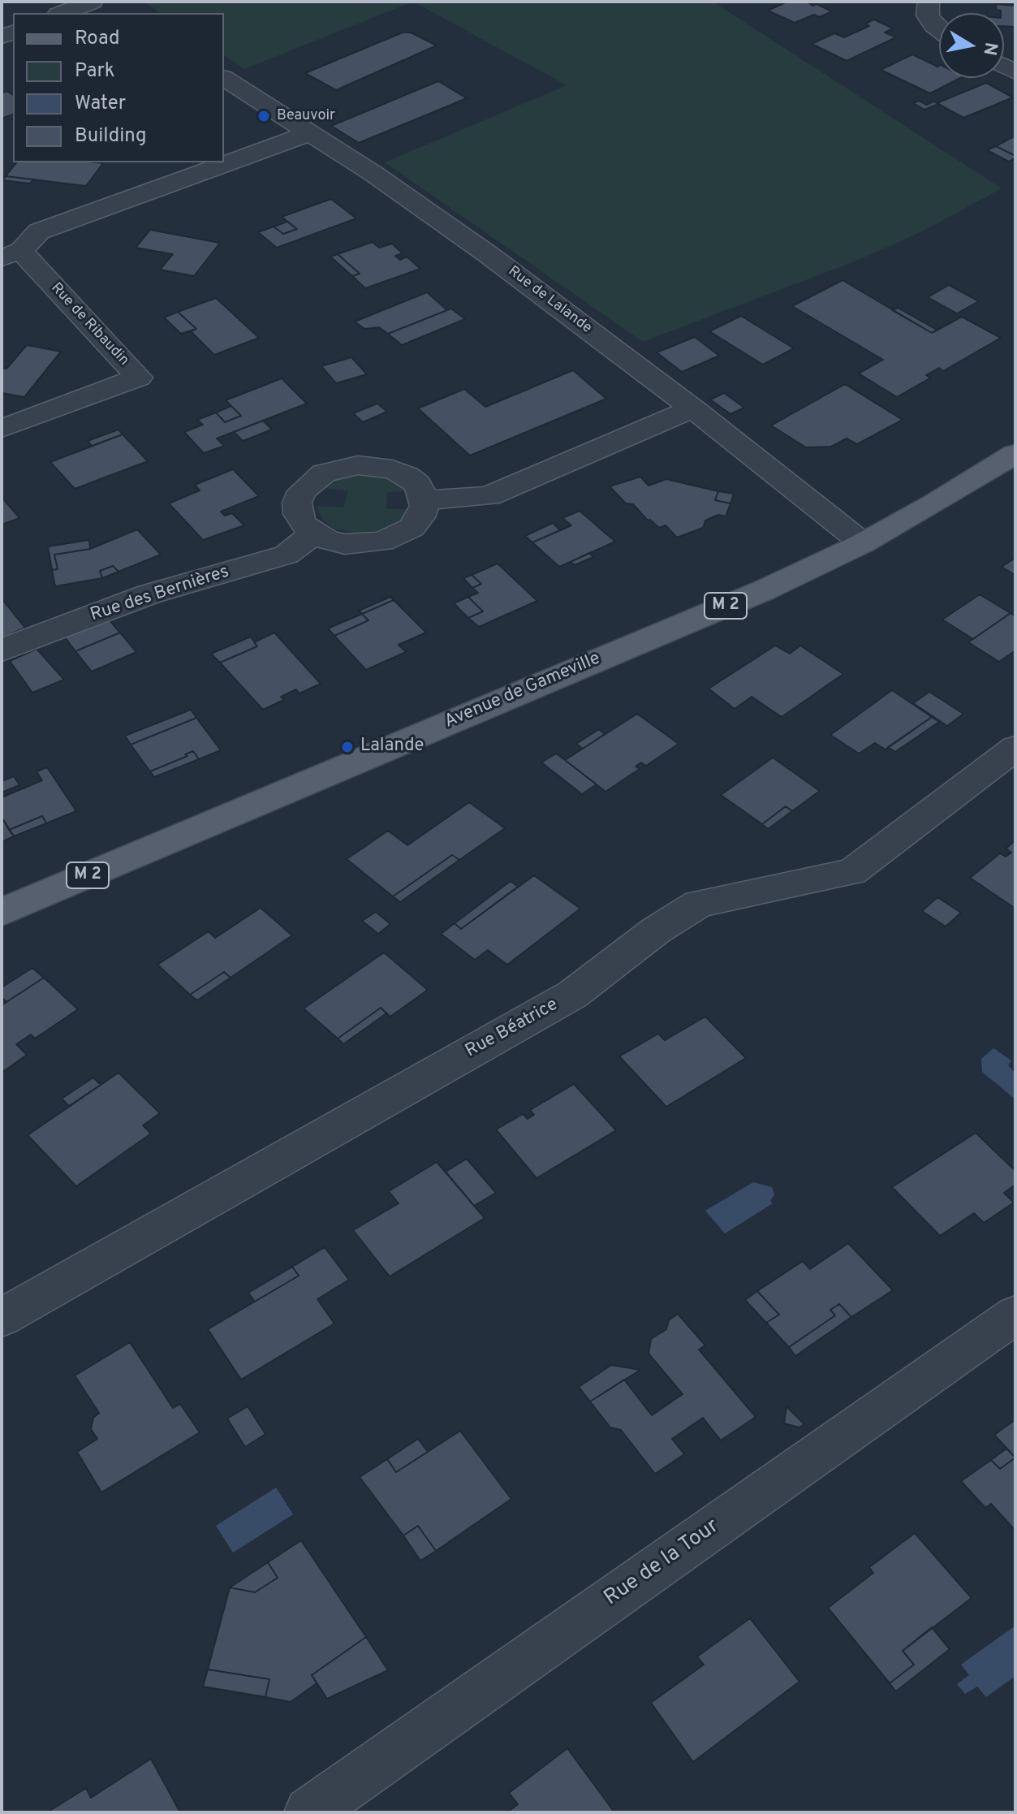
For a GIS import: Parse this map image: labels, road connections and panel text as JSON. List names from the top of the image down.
{
  "streets": {
    "main road": ["M 2", "Avenue de Gameville"],
    "street": [
      "Rue de Lalande",
      "Rue de Ribaudin",
      "Rue des Bernières",
      "Rue Béatrice",
      "Rue de la Tour"
    ]
  },
  "crossings": [
    ["Rue de Lalande", "Rue de Ribaudin"],
    ["Rue de Lalande", "M 2"],
    ["Rue de Lalande", "Avenue de Gameville"],
    ["M 2", "Avenue de Gameville"]
  ],
  "places": ["Beauvoir", "Lalande"],
  "legend": [
    "Road",
    "Park",
    "Water",
    "Building"
  ],
  "north": "right"
}
